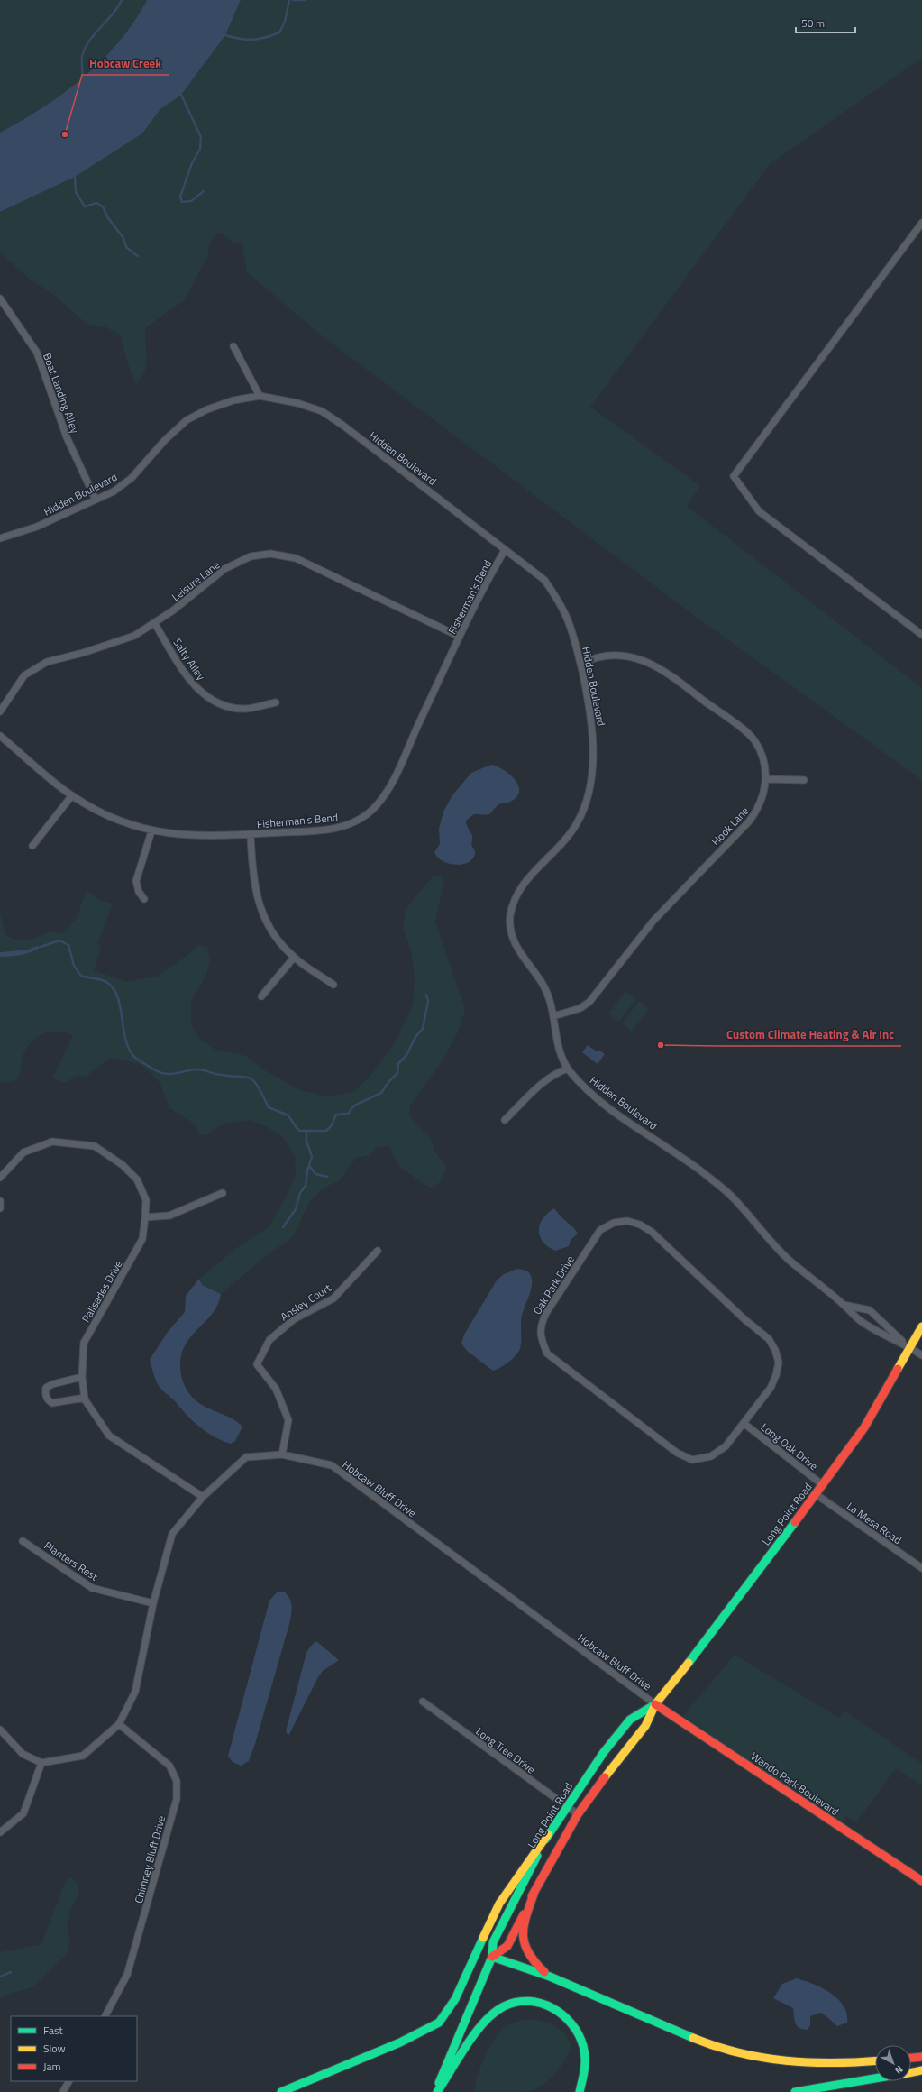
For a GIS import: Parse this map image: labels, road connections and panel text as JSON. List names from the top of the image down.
{
  "streets": {
    "main road": ["Long Point Road", "Wando Park Boulevard"],
    "street": [
      "Boat Landing Alley",
      "Hidden Boulevard",
      "Leisure Lane",
      "Fisherman's Bend",
      "Salty Alley",
      "Hook Lane",
      "Oak Park Drive",
      "Palisades Drive",
      "Ansley Court",
      "Long Oak Drive",
      "Hobcaw Bluff Drive",
      "La Mesa Road",
      "Planters Rest",
      "Long Tree Drive",
      "Chimney Bluff Drive"
    ]
  },
  "crossings": [
    ["Boat Landing Alley", "Hidden Boulevard"],
    ["Hidden Boulevard", "Fisherman's Bend"],
    ["Hidden Boulevard", "Hook Lane"],
    ["Hidden Boulevard", "Long Point Road"],
    ["Leisure Lane", "Fisherman's Bend"],
    ["Leisure Lane", "Salty Alley"],
    ["Oak Park Drive", "Long Oak Drive"],
    ["Palisades Drive", "Hobcaw Bluff Drive"],
    ["Ansley Court", "Hobcaw Bluff Drive"],
    ["Long Oak Drive", "Long Point Road"],
    ["Hobcaw Bluff Drive", "Long Point Road"],
    ["Hobcaw Bluff Drive", "Planters Rest"],
    ["Hobcaw Bluff Drive", "Wando Park Boulevard"],
    ["Hobcaw Bluff Drive", "Chimney Bluff Drive"],
    ["Long Point Road", "La Mesa Road"],
    ["Long Point Road", "Long Tree Drive"],
    ["Long Point Road", "Wando Park Boulevard"]
  ],
  "places": ["Hobcaw Creek", "Custom Climate Heating & Air Inc"],
  "legend": ["Fast", "Slow", "Jam"],
  "scale_bar": "50 m",
  "north": "bottom right"
}
